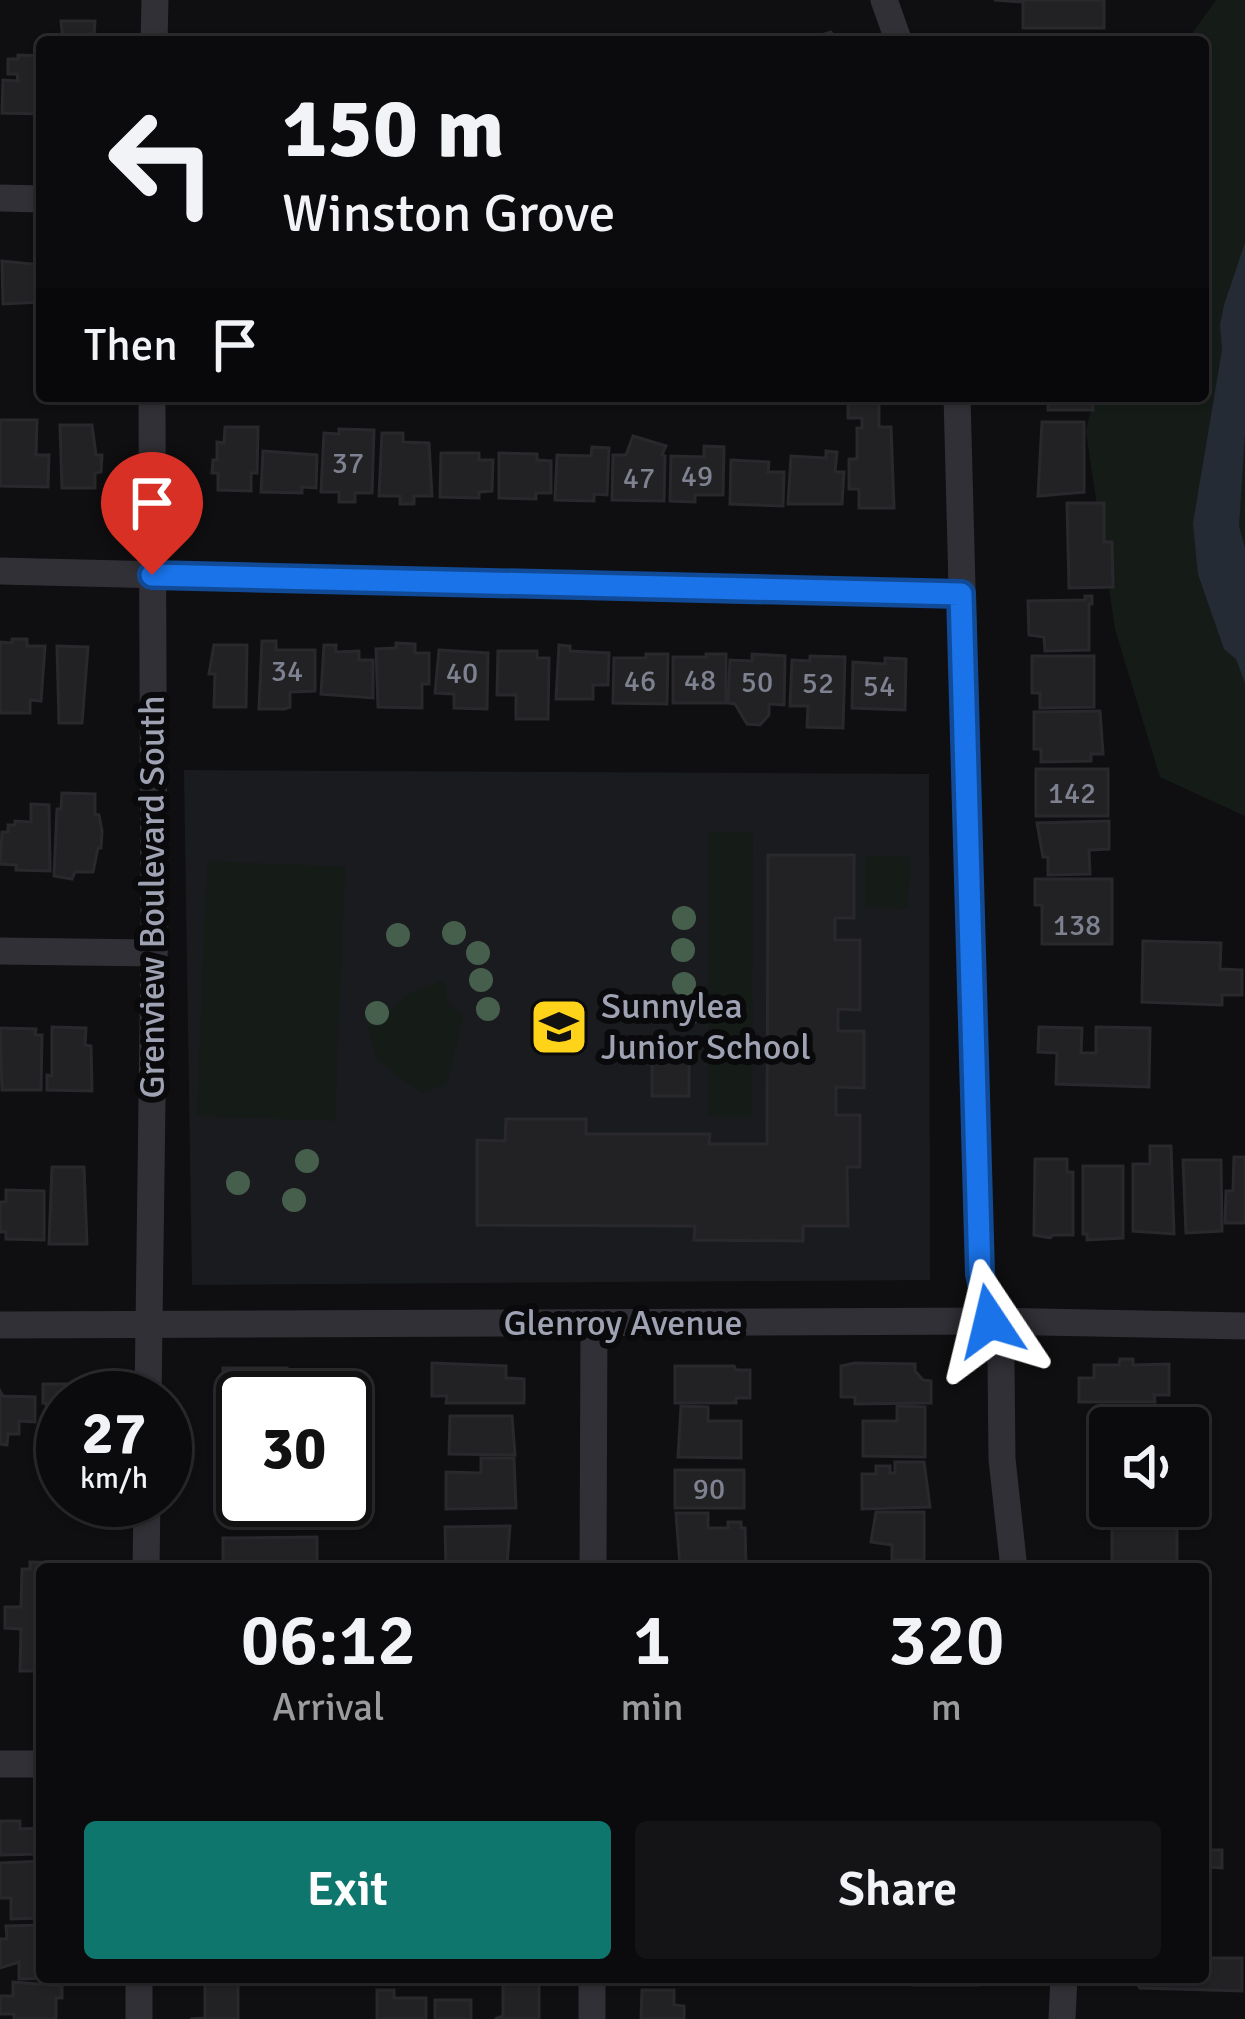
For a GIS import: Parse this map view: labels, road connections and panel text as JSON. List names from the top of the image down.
{
  "streets": {
    "street": ["Grenview Boulevard South", "Glenroy Avenue"]
  },
  "crossings": [
    ["Grenview Boulevard South", "Glenroy Avenue"]
  ],
  "places": {
    "school or university": ["Sunnylea Junior School"]
  },
  "house_numbers": [
    "37",
    "49",
    "47",
    "34",
    "40",
    "48",
    "46",
    "50",
    "52",
    "54",
    "142",
    "138",
    "90"
  ],
  "page": {
    "turn": ["150 m", "Winston Grove"],
    "then": "Then",
    "speed": "27 km/h",
    "limit": "30",
    "eta": [
      "06:12",
      "Arrival",
      "1",
      "min",
      "320",
      "m"
    ],
    "buttons": ["Exit", "Share"]
  }
}
